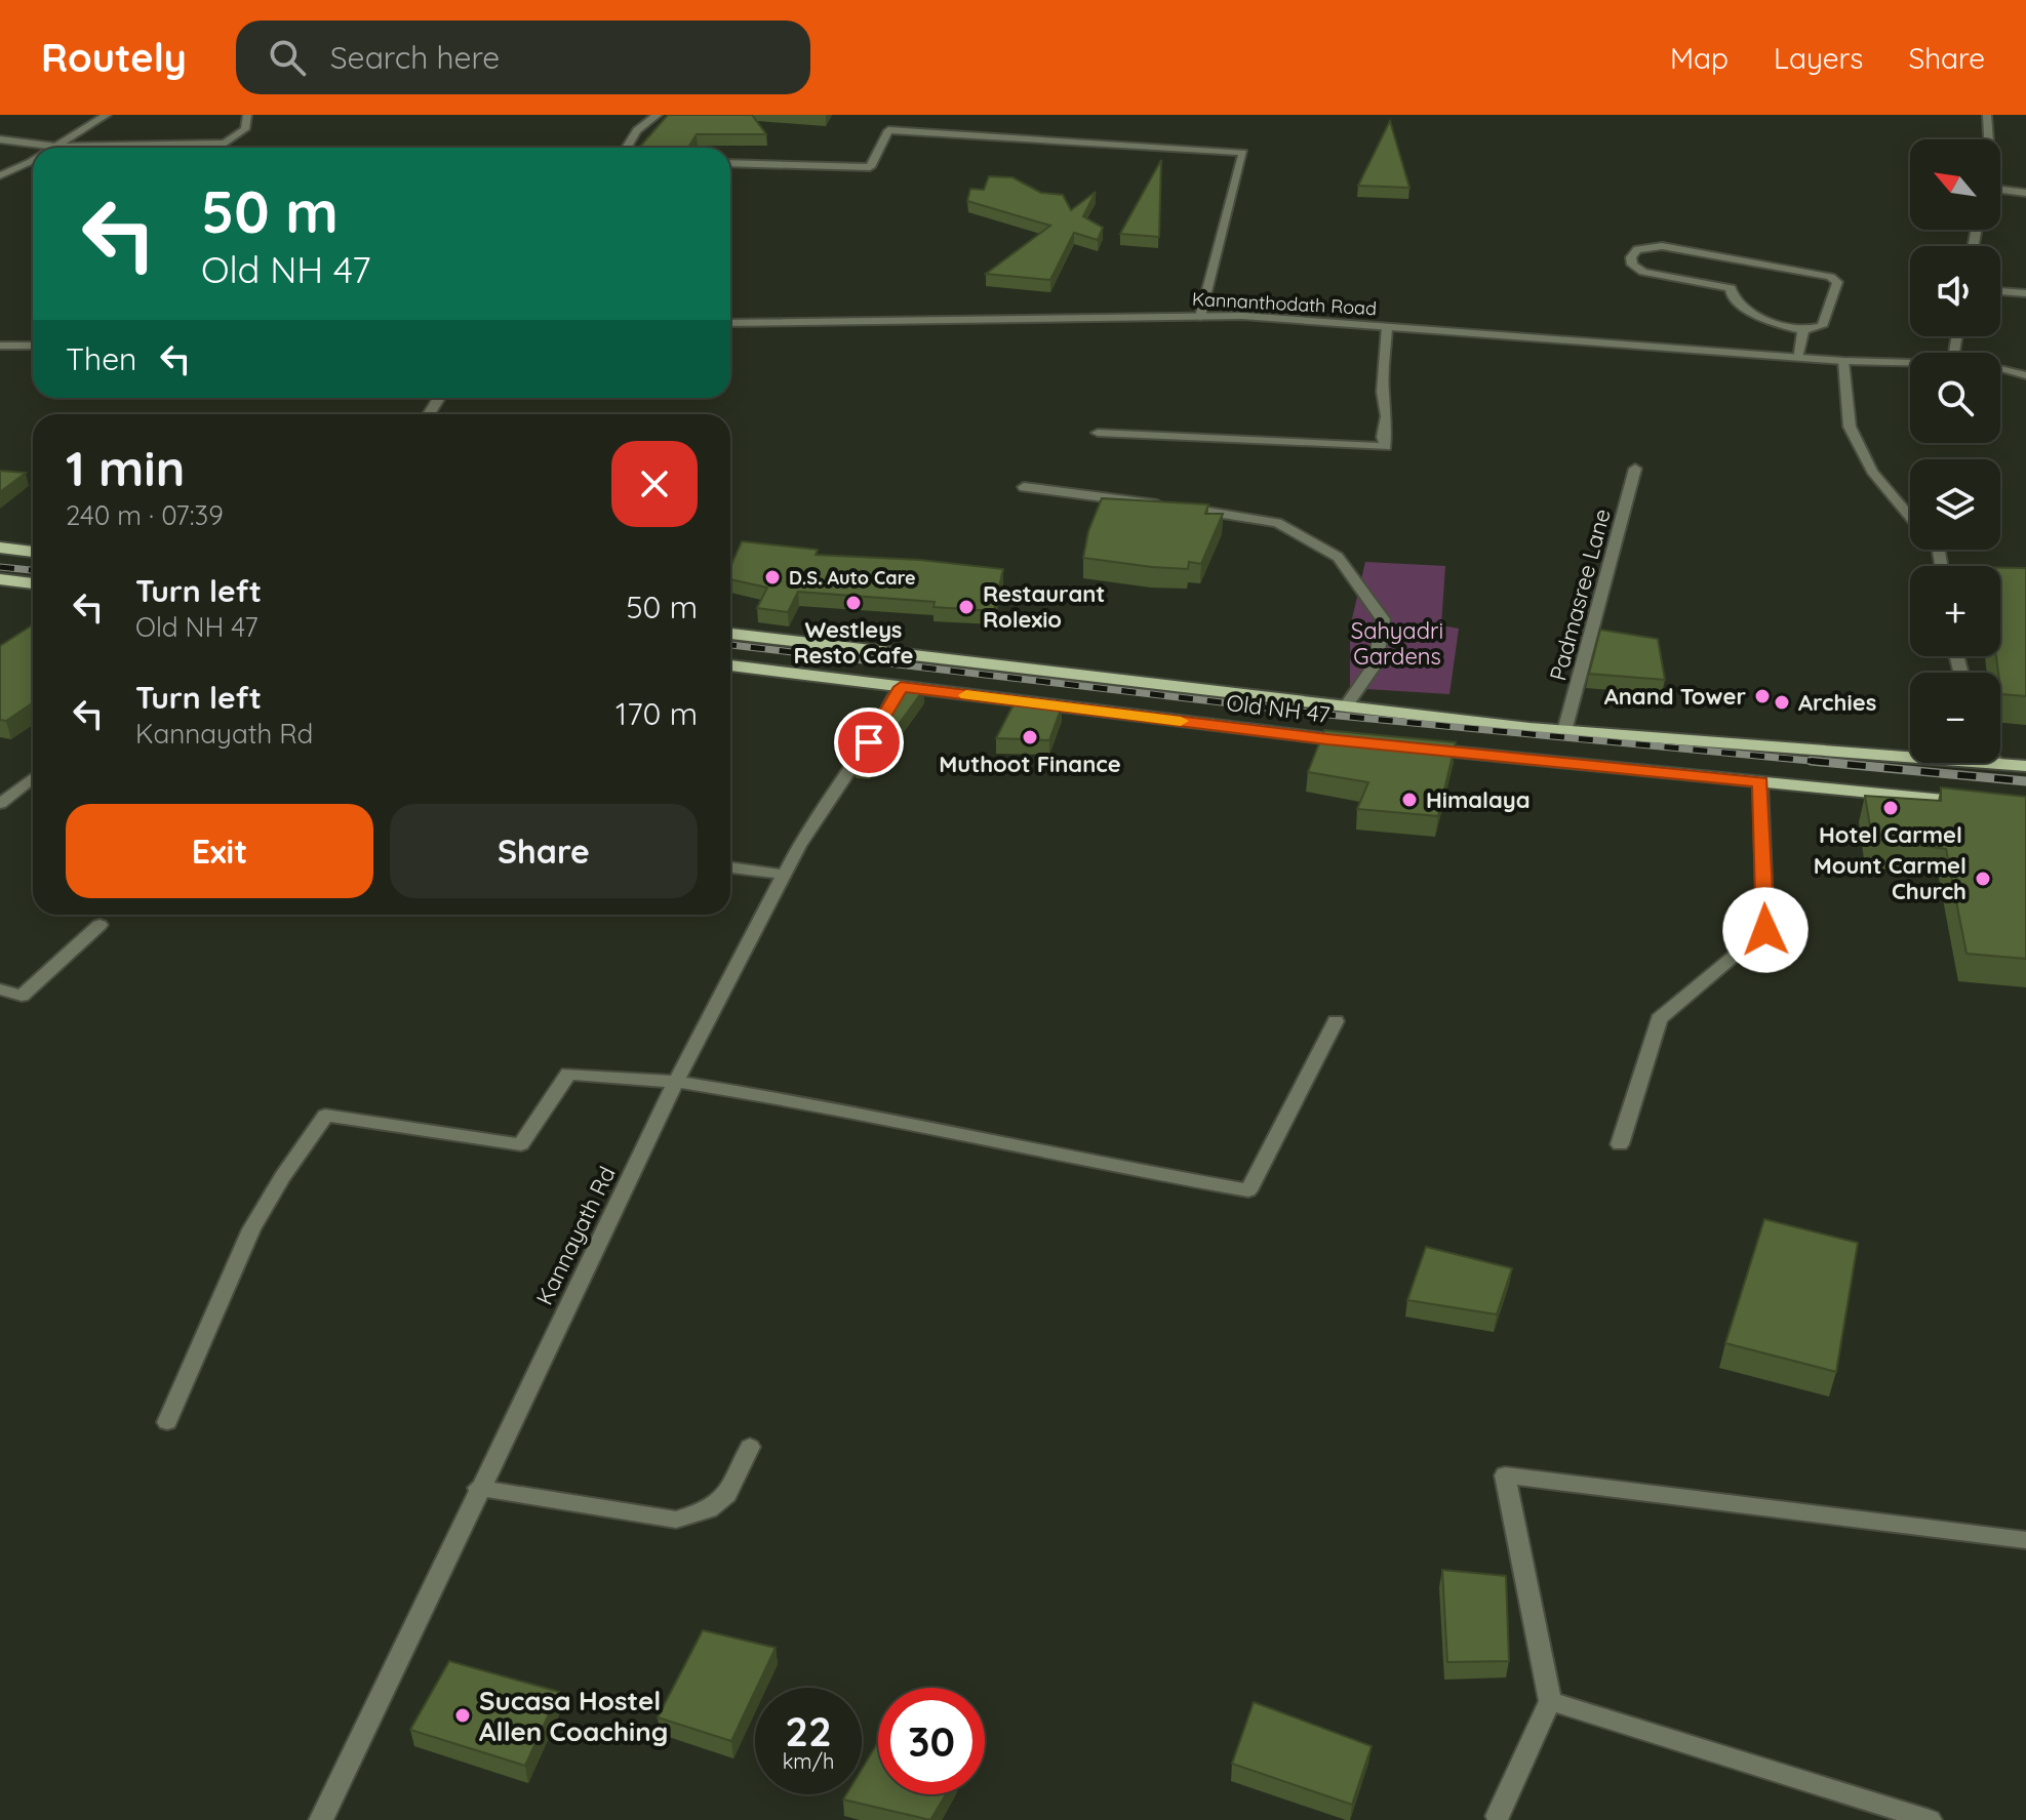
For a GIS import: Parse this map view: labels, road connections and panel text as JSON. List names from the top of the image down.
{
  "streets": {
    "main road": ["Old NH 47"],
    "street": ["Kannanthodath Road", "Padmasree Lane", "Kannayath Rd"]
  },
  "crossings": [
    ["Padmasree Lane", "Old NH 47"],
    ["Old NH 47", "Kannayath Rd"]
  ],
  "parks": ["Sahyadri Gardens"],
  "places": [
    "D.S. Auto Care",
    "Westleys Resto Cafe",
    "Restaurant Rolexio",
    "Anand Tower",
    "Archies",
    "Muthoot Finance",
    "Himalaya",
    "Hotel Carmel",
    "Mount Carmel Church",
    "Sucasa Hostel Allen Coaching"
  ],
  "north": "top left",
  "page": {
    "header": "Routely",
    "search": "Search here",
    "nav": ["Map", "Layers", "Share"],
    "map_buttons": ["+", "−"],
    "turn": ["50 m", "Old NH 47"],
    "then": "Then",
    "heading": ["1 min", "240 m · 07:39"],
    "list": [
      {
        "name": "Turn left",
        "note": "Old NH 47",
        "value": "50 m"
      },
      {
        "name": "Turn left",
        "note": "Kannayath Rd",
        "value": "170 m"
      }
    ],
    "buttons": ["Exit", "Share"],
    "speed": "22 km/h",
    "limit": "30"
  }
}
